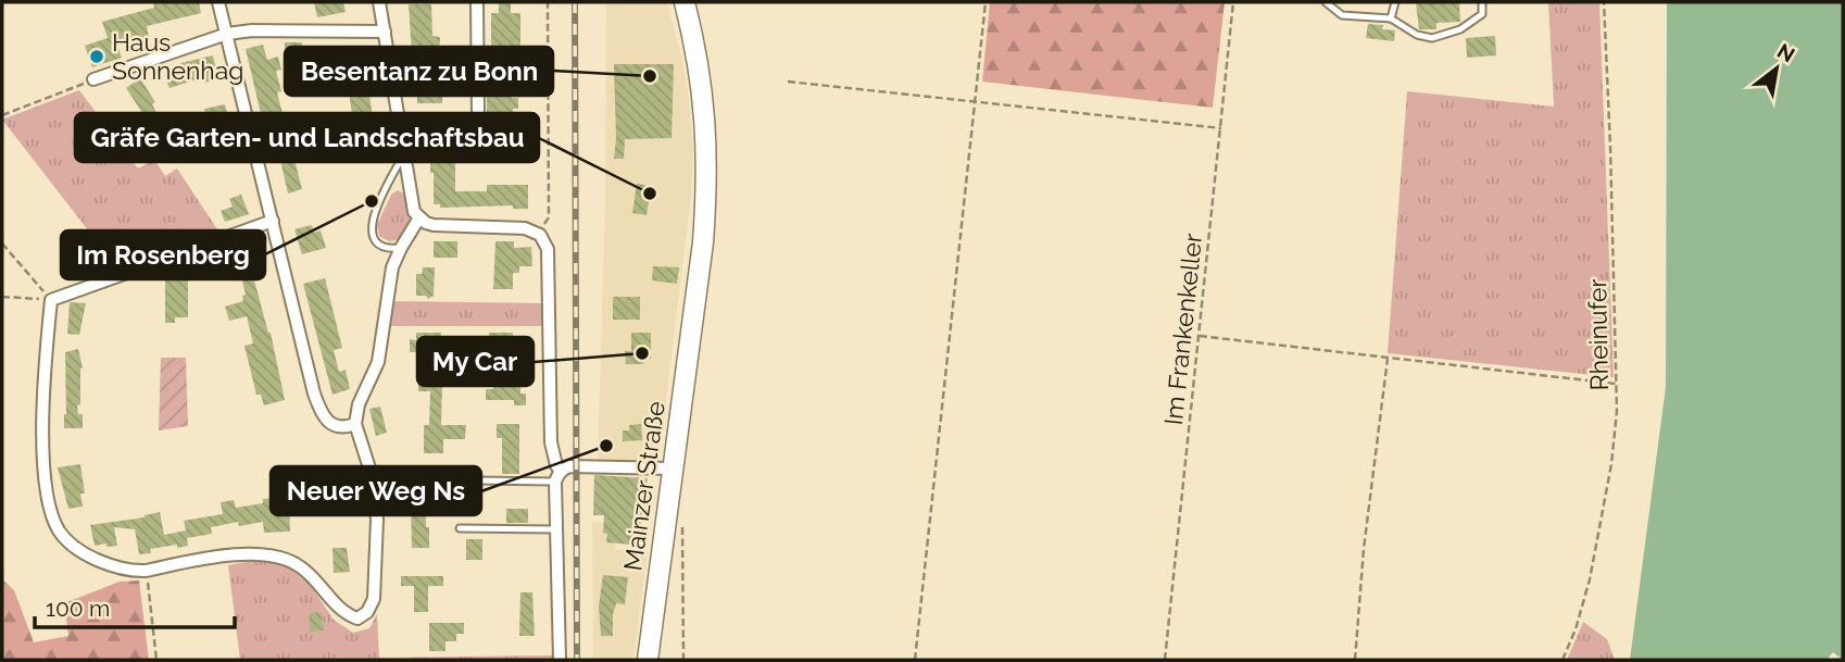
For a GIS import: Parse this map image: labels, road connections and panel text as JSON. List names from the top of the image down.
{
  "streets": {
    "main road": ["Mainzer Straße"],
    "path": ["Im Frankenkeller", "Rheinufer"]
  },
  "places": [
    "Haus Sonnenhag",
    "Besentanz zu Bonn",
    "Gräfe Garten- und Landschaftsbau",
    "Im Rosenberg",
    "My Car",
    "Neuer Weg Ns"
  ],
  "scale_bar": "100 m",
  "north": "top right"
}
